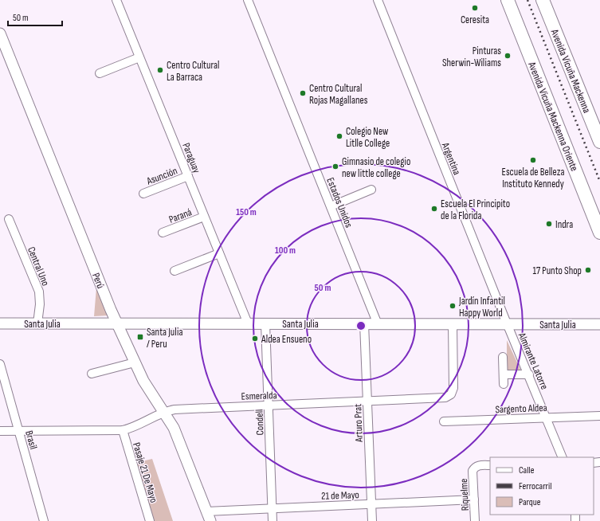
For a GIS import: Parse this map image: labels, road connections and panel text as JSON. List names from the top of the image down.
{
  "streets": {
    "main road": ["Avenida Vicuña Mackenna", "Avenida Vicuña Mackenna Oriente"],
    "street": [
      "Paraguay",
      "Argentina",
      "Asunción",
      "Estados Unidos",
      "Paraná",
      "Central Uno",
      "Perú",
      "Santa Julia",
      "Almirante Latorre",
      "Esmeralda",
      "Sargento Aldea",
      "Condell",
      "Arturo Prat",
      "Brasil",
      "Pasaje 21 De Mayo",
      "21 de Mayo",
      "Riquelme"
    ]
  },
  "crossings": [
    ["Paraguay", "Asunción"],
    ["Paraguay", "Paraná"],
    ["Paraguay", "Santa Julia"],
    ["Argentina", "Santa Julia"],
    ["Argentina", "Almirante Latorre"],
    ["Estados Unidos", "Santa Julia"],
    ["Central Uno", "Santa Julia"],
    ["Perú", "Santa Julia"],
    ["Perú", "Esmeralda"],
    ["Perú", "21 de Mayo"],
    ["Santa Julia", "Almirante Latorre"],
    ["Santa Julia", "Esmeralda"],
    ["Santa Julia", "Condell"],
    ["Santa Julia", "Arturo Prat"],
    ["Almirante Latorre", "Sargento Aldea"],
    ["Esmeralda", "Condell"],
    ["Esmeralda", "Arturo Prat"],
    ["Esmeralda", "Brasil"],
    ["Esmeralda", "Pasaje 21 De Mayo"],
    ["Condell", "21 de Mayo"],
    ["Arturo Prat", "21 de Mayo"],
    ["21 de Mayo", "Riquelme"]
  ],
  "places": {
    "other": [
      "Ceresita",
      "Pinturas Sherwin-Wiliams",
      "Centro Cultural La Barraca",
      "Centro Cultural Rojas Magallanes",
      "Colegio New Litlle College",
      "Escuela de Belleza Instituto Kennedy",
      "Gimnasio de colegio new little college",
      "Escuela El Principito de la Florida",
      "Indra",
      "17 Punto Shop",
      "Jardín Infantil Happy World",
      "Aldea Ensueno"
    ],
    "transit": ["Santa Julia / Peru"]
  },
  "legend": ["Calle", "Ferrocarril", "Parque"],
  "scale_bar": "50 m",
  "rings": ["150 m", "100 m", "50 m"]
}
